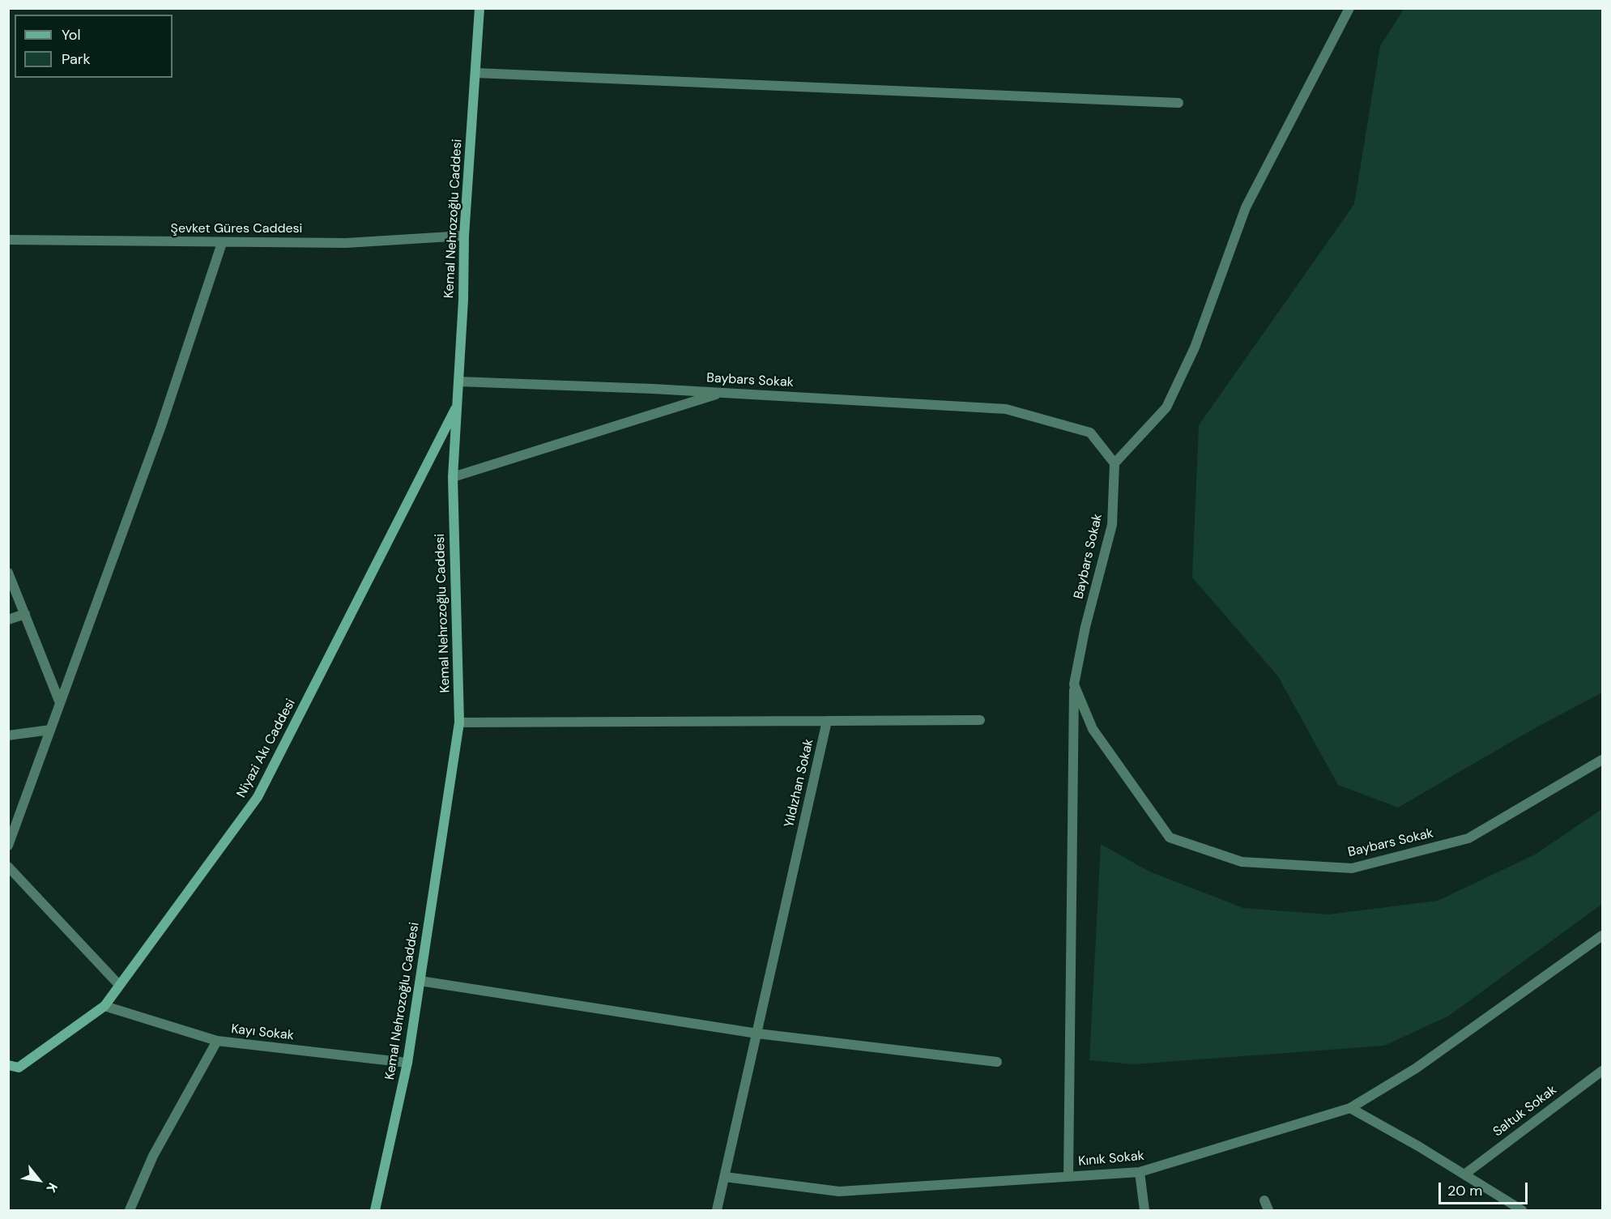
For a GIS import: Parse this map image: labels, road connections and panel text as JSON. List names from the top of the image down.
{
  "streets": {
    "street": [
      "Kemal Nehrozoğlu Caddesi",
      "Şevket Güres Caddesi",
      "Baybars Sokak",
      "Niyazi Akı Caddesi",
      "Yıldızhan Sokak",
      "Kayı Sokak",
      "Saltuk Sokak",
      "Kınık Sokak"
    ]
  },
  "crossings": [
    ["Kemal Nehrozoğlu Caddesi", "Şevket Güres Caddesi"],
    ["Kemal Nehrozoğlu Caddesi", "Baybars Sokak"],
    ["Kemal Nehrozoğlu Caddesi", "Niyazi Akı Caddesi"],
    ["Kemal Nehrozoğlu Caddesi", "Yıldızhan Sokak"],
    ["Kemal Nehrozoğlu Caddesi", "Kayı Sokak"],
    ["Yıldızhan Sokak", "Kınık Sokak"]
  ],
  "legend": ["Yol", "Park"],
  "scale_bar": "20 m",
  "north": "bottom right"
}
